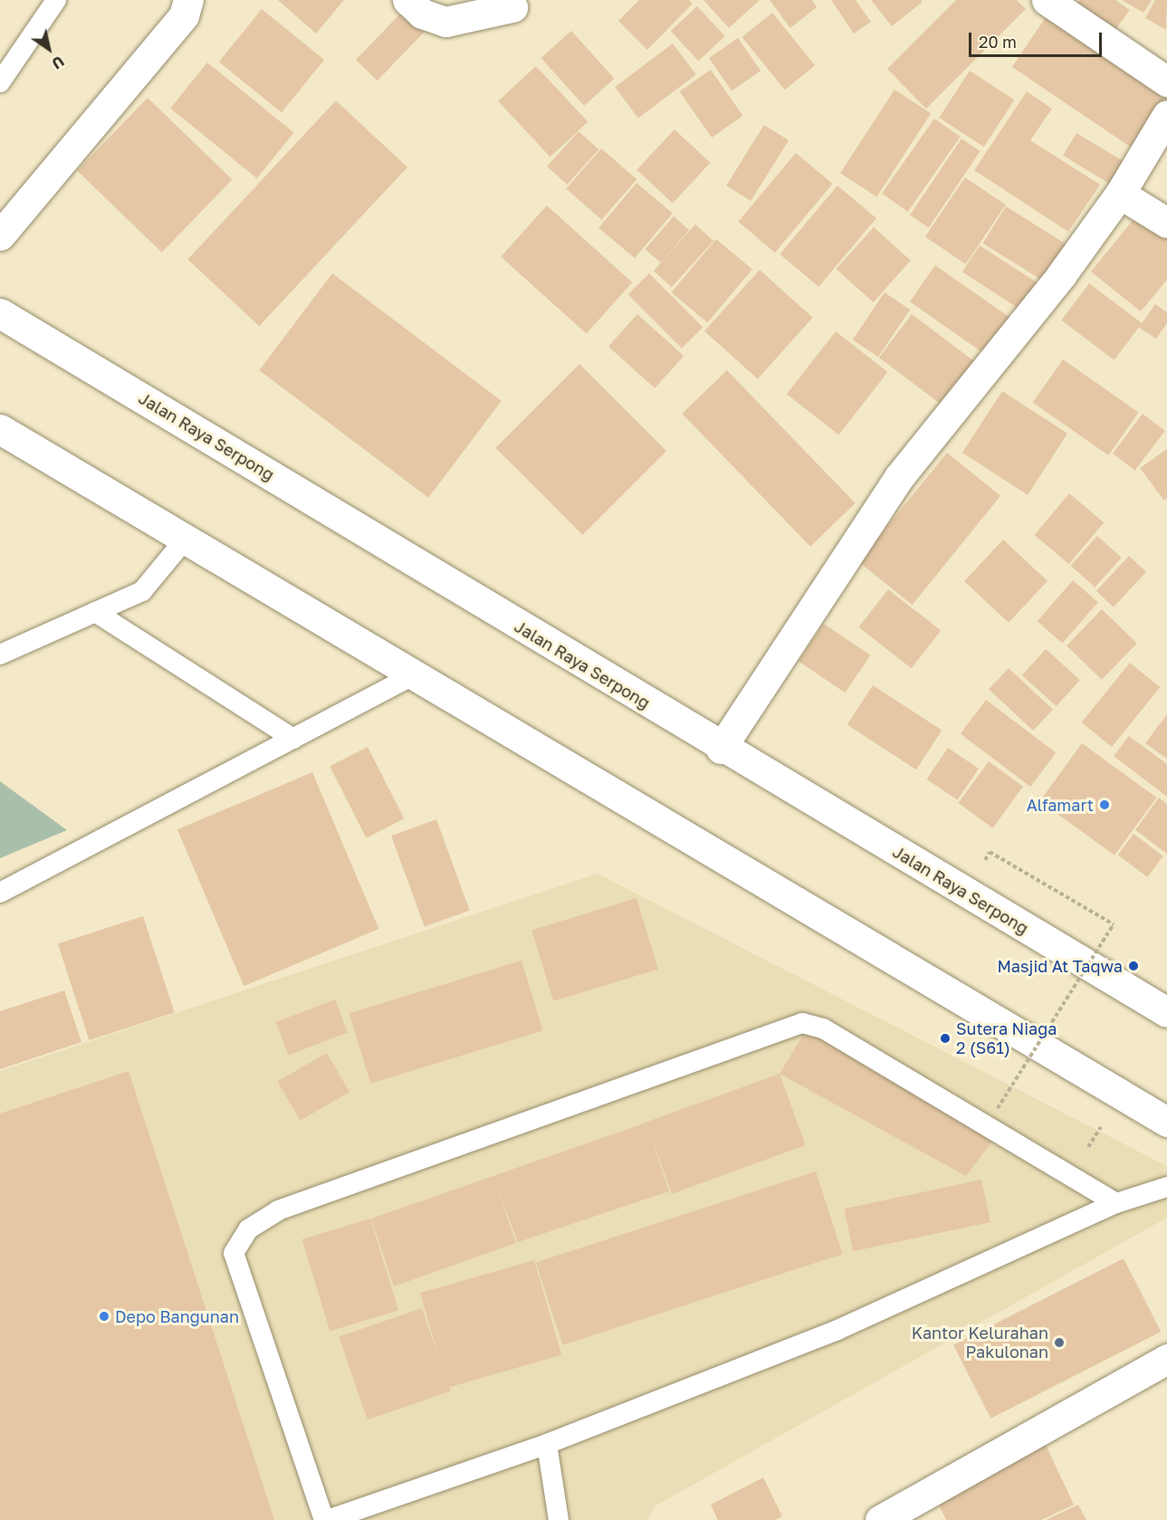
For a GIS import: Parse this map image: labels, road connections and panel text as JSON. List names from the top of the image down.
{
  "streets": {
    "main road": ["Jalan Raya Serpong"]
  },
  "places": [
    "Alfamart",
    "Masjid At Taqwa",
    "Sutera Niaga 2 (S61)",
    "Depo Bangunan",
    "Kantor Kelurahan Pakulonan"
  ],
  "scale_bar": "20 m",
  "north": "bottom right"
}
